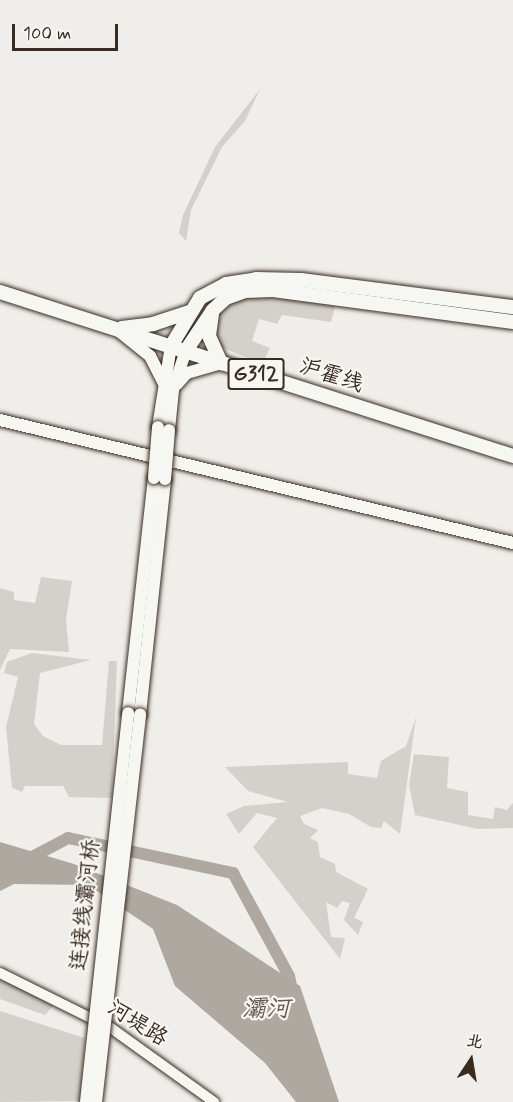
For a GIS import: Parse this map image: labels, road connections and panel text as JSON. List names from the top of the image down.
{
  "streets": {
    "highway": ["G312", "沪霍线"],
    "main road": ["连接线灞河桥"],
    "street": ["河堤路"]
  },
  "water": ["灞河"],
  "scale_bar": "100 m",
  "north": "top"
}
